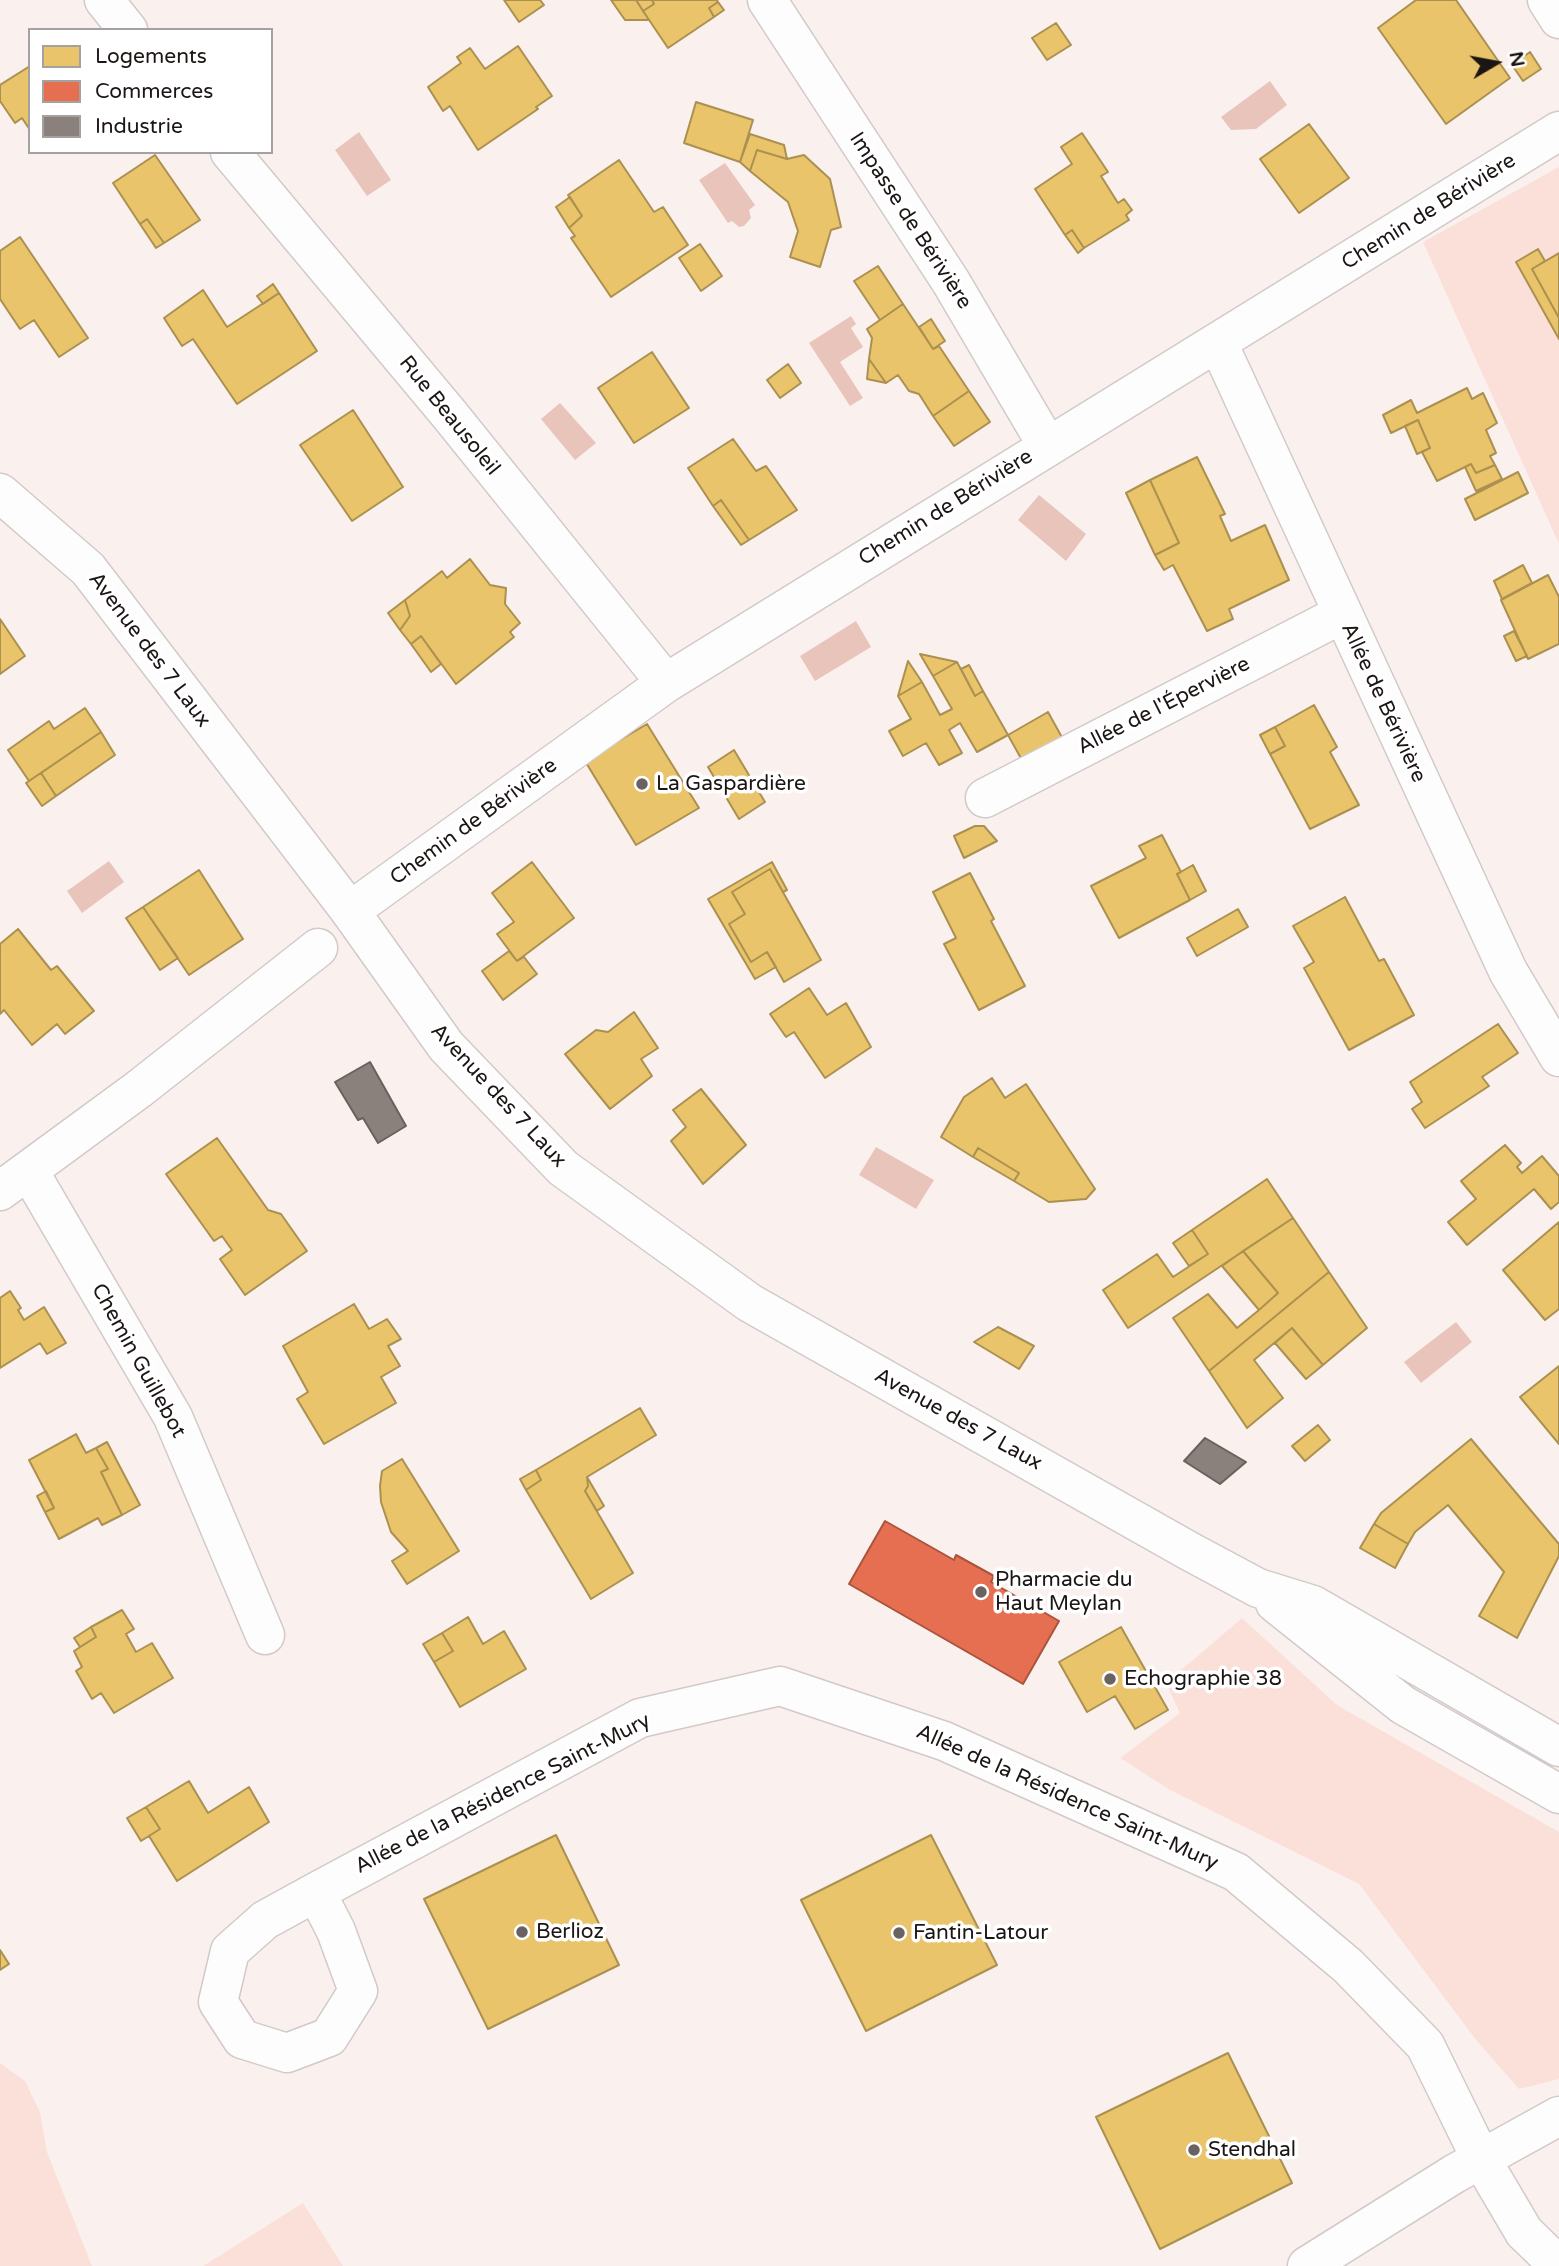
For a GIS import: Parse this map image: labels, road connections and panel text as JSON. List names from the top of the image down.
{
  "streets": {
    "street": [
      "Chemin de Bérivière",
      "Impasse de Bérivière",
      "Rue Beausoleil",
      "Avenue des 7 Laux",
      "Allée de Bérivière",
      "Allée de l'Épervière",
      "Chemin Guillebot",
      "Allée de la Résidence Saint-Mury"
    ]
  },
  "crossings": [
    ["Chemin de Bérivière", "Impasse de Bérivière"],
    ["Chemin de Bérivière", "Rue Beausoleil"],
    ["Chemin de Bérivière", "Avenue des 7 Laux"],
    ["Chemin de Bérivière", "Allée de Bérivière"],
    ["Allée de Bérivière", "Allée de l'Épervière"]
  ],
  "places": [
    "La Gaspardière",
    "Pharmacie du Haut Meylan",
    "Echographie 38",
    "Berlioz",
    "Fantin-Latour",
    "Stendhal"
  ],
  "legend": ["Logements", "Commerces", "Industrie"],
  "north": "right"
}
